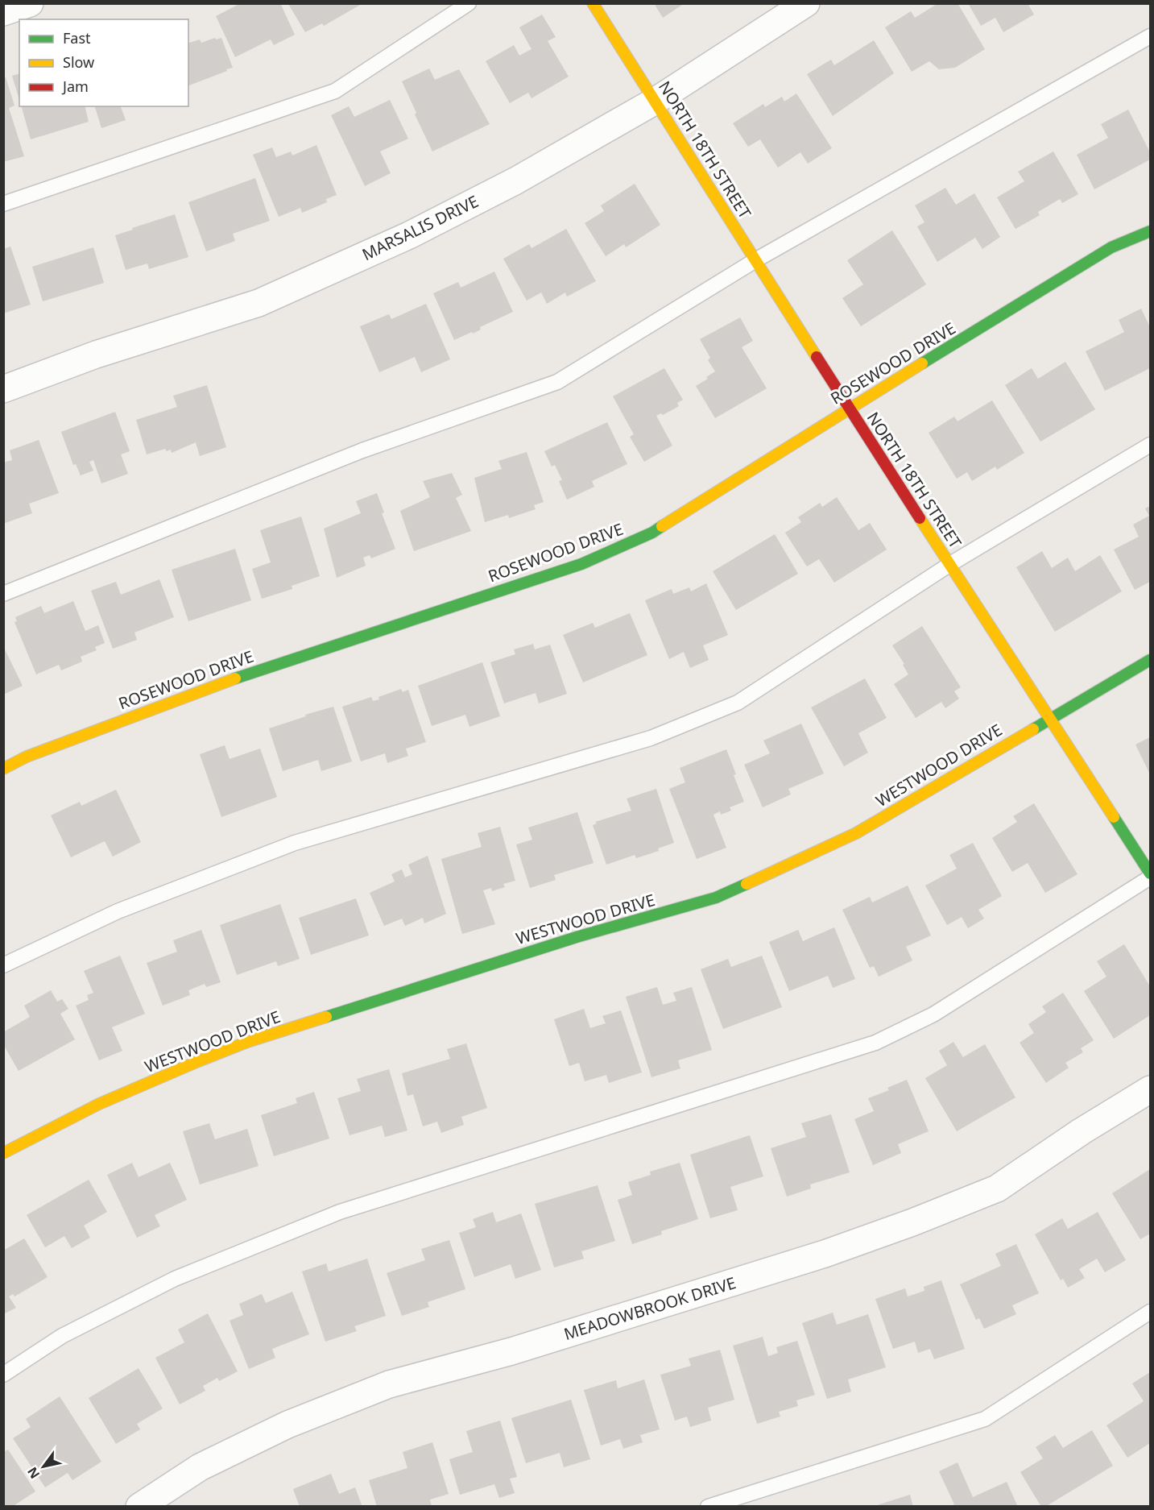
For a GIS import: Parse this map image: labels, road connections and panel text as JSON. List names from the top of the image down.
{
  "streets": {
    "street": [
      "NORTH 18TH STREET",
      "MARSALIS DRIVE",
      "ROSEWOOD DRIVE",
      "WESTWOOD DRIVE",
      "MEADOWBROOK DRIVE"
    ]
  },
  "crossings": [
    ["NORTH 18TH STREET", "MARSALIS DRIVE"],
    ["NORTH 18TH STREET", "ROSEWOOD DRIVE"],
    ["NORTH 18TH STREET", "WESTWOOD DRIVE"]
  ],
  "legend": ["Fast", "Slow", "Jam"],
  "north": "bottom left"
}
